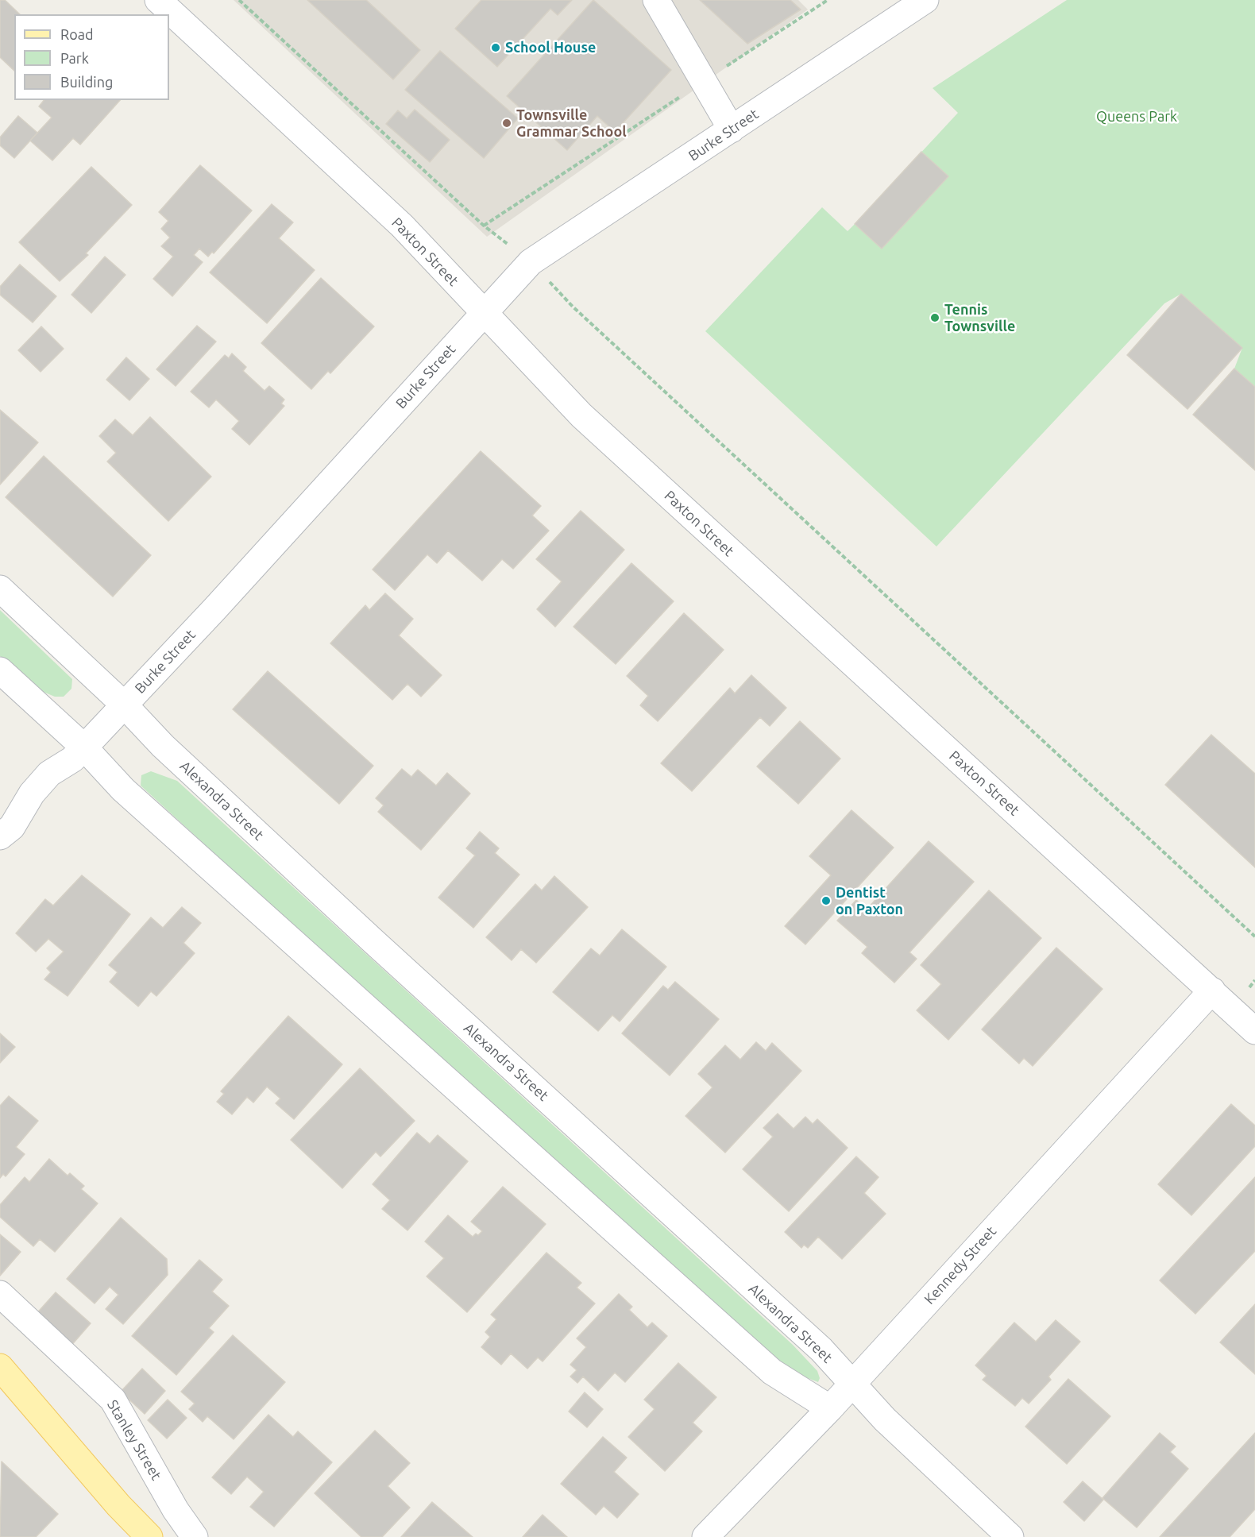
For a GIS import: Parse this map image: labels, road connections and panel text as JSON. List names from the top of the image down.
{
  "streets": {
    "street": [
      "Burke Street",
      "Paxton Street",
      "Alexandra Street",
      "Kennedy Street",
      "Stanley Street"
    ]
  },
  "crossings": [
    ["Burke Street", "Paxton Street"],
    ["Burke Street", "Alexandra Street"],
    ["Paxton Street", "Kennedy Street"],
    ["Alexandra Street", "Kennedy Street"]
  ],
  "parks": ["Queens Park"],
  "places": [
    "School House",
    "Townsville Grammar School",
    "Tennis Townsville",
    "Dentist on Paxton"
  ],
  "legend": ["Road", "Park", "Building"]
}
